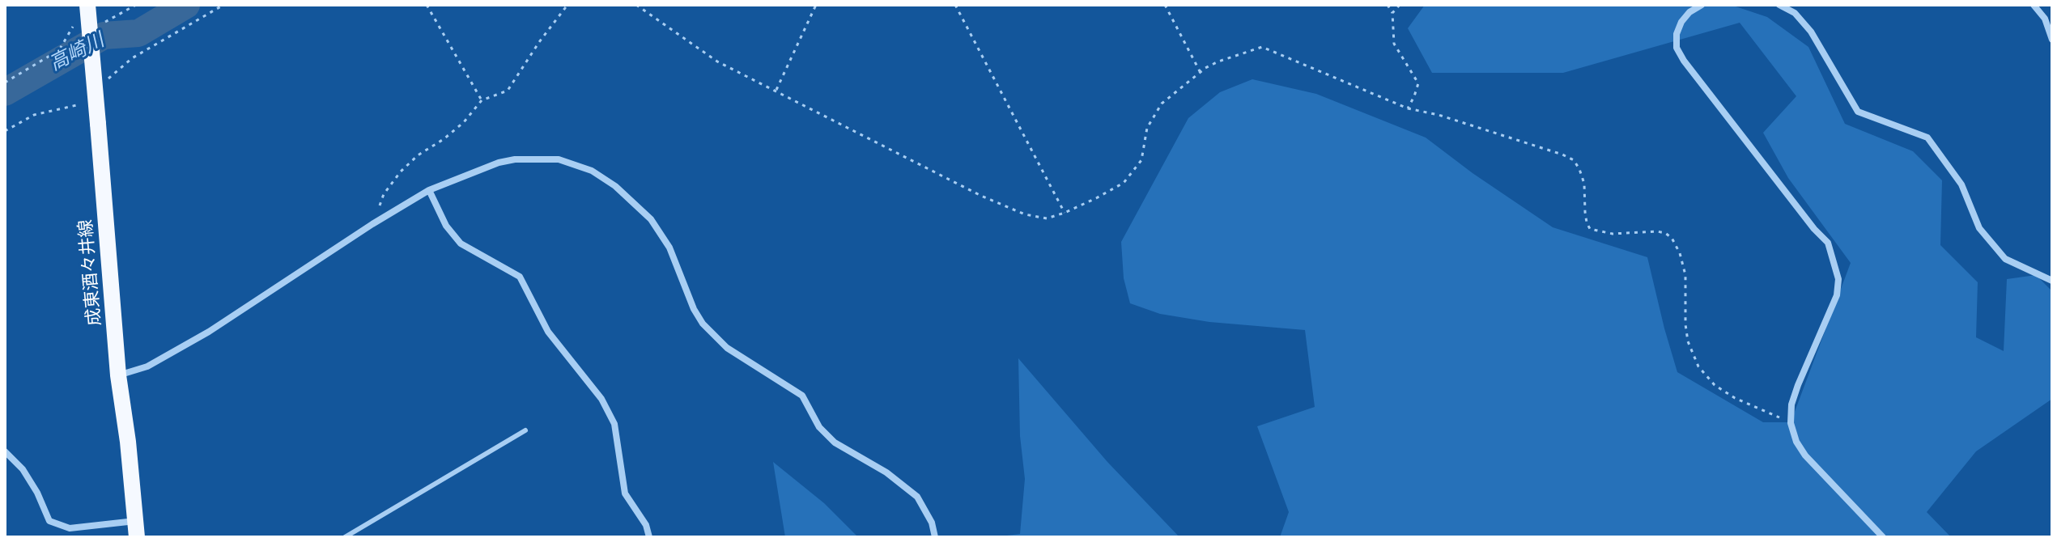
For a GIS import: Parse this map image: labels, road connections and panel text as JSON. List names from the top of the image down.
{
  "streets": {
    "main road": ["成東酒々井線"]
  },
  "water": ["高崎川"]
}
